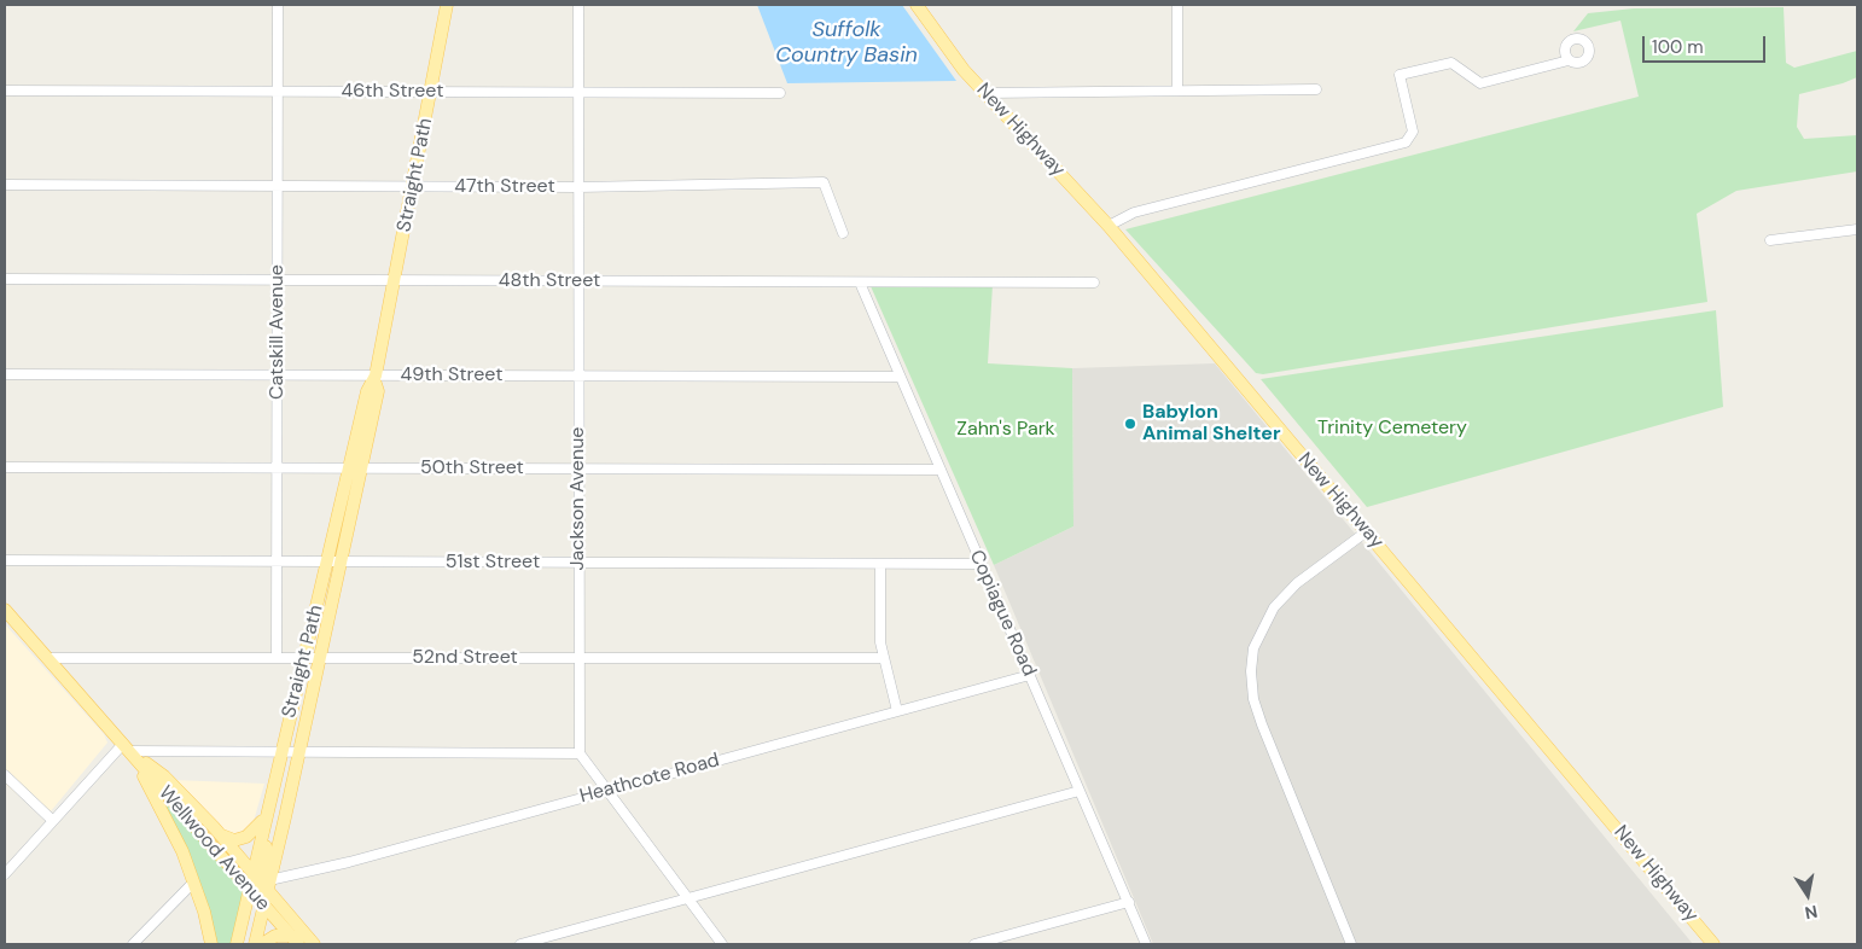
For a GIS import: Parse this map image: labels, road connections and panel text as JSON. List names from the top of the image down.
{
  "streets": {
    "main road": ["New Highway", "Straight Path", "Wellwood Avenue"],
    "street": [
      "46th Street",
      "47th Street",
      "48th Street",
      "Catskill Avenue",
      "49th Street",
      "50th Street",
      "Jackson Avenue",
      "51st Street",
      "Copiague Road",
      "52nd Street",
      "Heathcote Road"
    ]
  },
  "crossings": [
    ["46th Street", "Straight Path"],
    ["46th Street", "Catskill Avenue"],
    ["46th Street", "Jackson Avenue"],
    ["Straight Path", "47th Street"],
    ["Straight Path", "48th Street"],
    ["Straight Path", "49th Street"],
    ["Straight Path", "50th Street"],
    ["Straight Path", "51st Street"],
    ["Straight Path", "52nd Street"],
    ["Straight Path", "Heathcote Road"],
    ["Straight Path", "Wellwood Avenue"],
    ["47th Street", "Catskill Avenue"],
    ["47th Street", "Jackson Avenue"],
    ["48th Street", "Catskill Avenue"],
    ["48th Street", "Jackson Avenue"],
    ["48th Street", "Copiague Road"],
    ["Catskill Avenue", "49th Street"],
    ["Catskill Avenue", "50th Street"],
    ["Catskill Avenue", "51st Street"],
    ["Catskill Avenue", "52nd Street"],
    ["49th Street", "Jackson Avenue"],
    ["49th Street", "Copiague Road"],
    ["50th Street", "Jackson Avenue"],
    ["50th Street", "Copiague Road"],
    ["Jackson Avenue", "51st Street"],
    ["Jackson Avenue", "52nd Street"],
    ["51st Street", "Copiague Road"],
    ["Copiague Road", "Heathcote Road"],
    ["52nd Street", "Wellwood Avenue"],
    ["Heathcote Road", "Wellwood Avenue"]
  ],
  "water": ["Suffolk Country Basin"],
  "parks": ["Trinity Cemetery", "Zahn's Park"],
  "places": ["Babylon Animal Shelter"],
  "scale_bar": "100 m",
  "north": "bottom"
}
